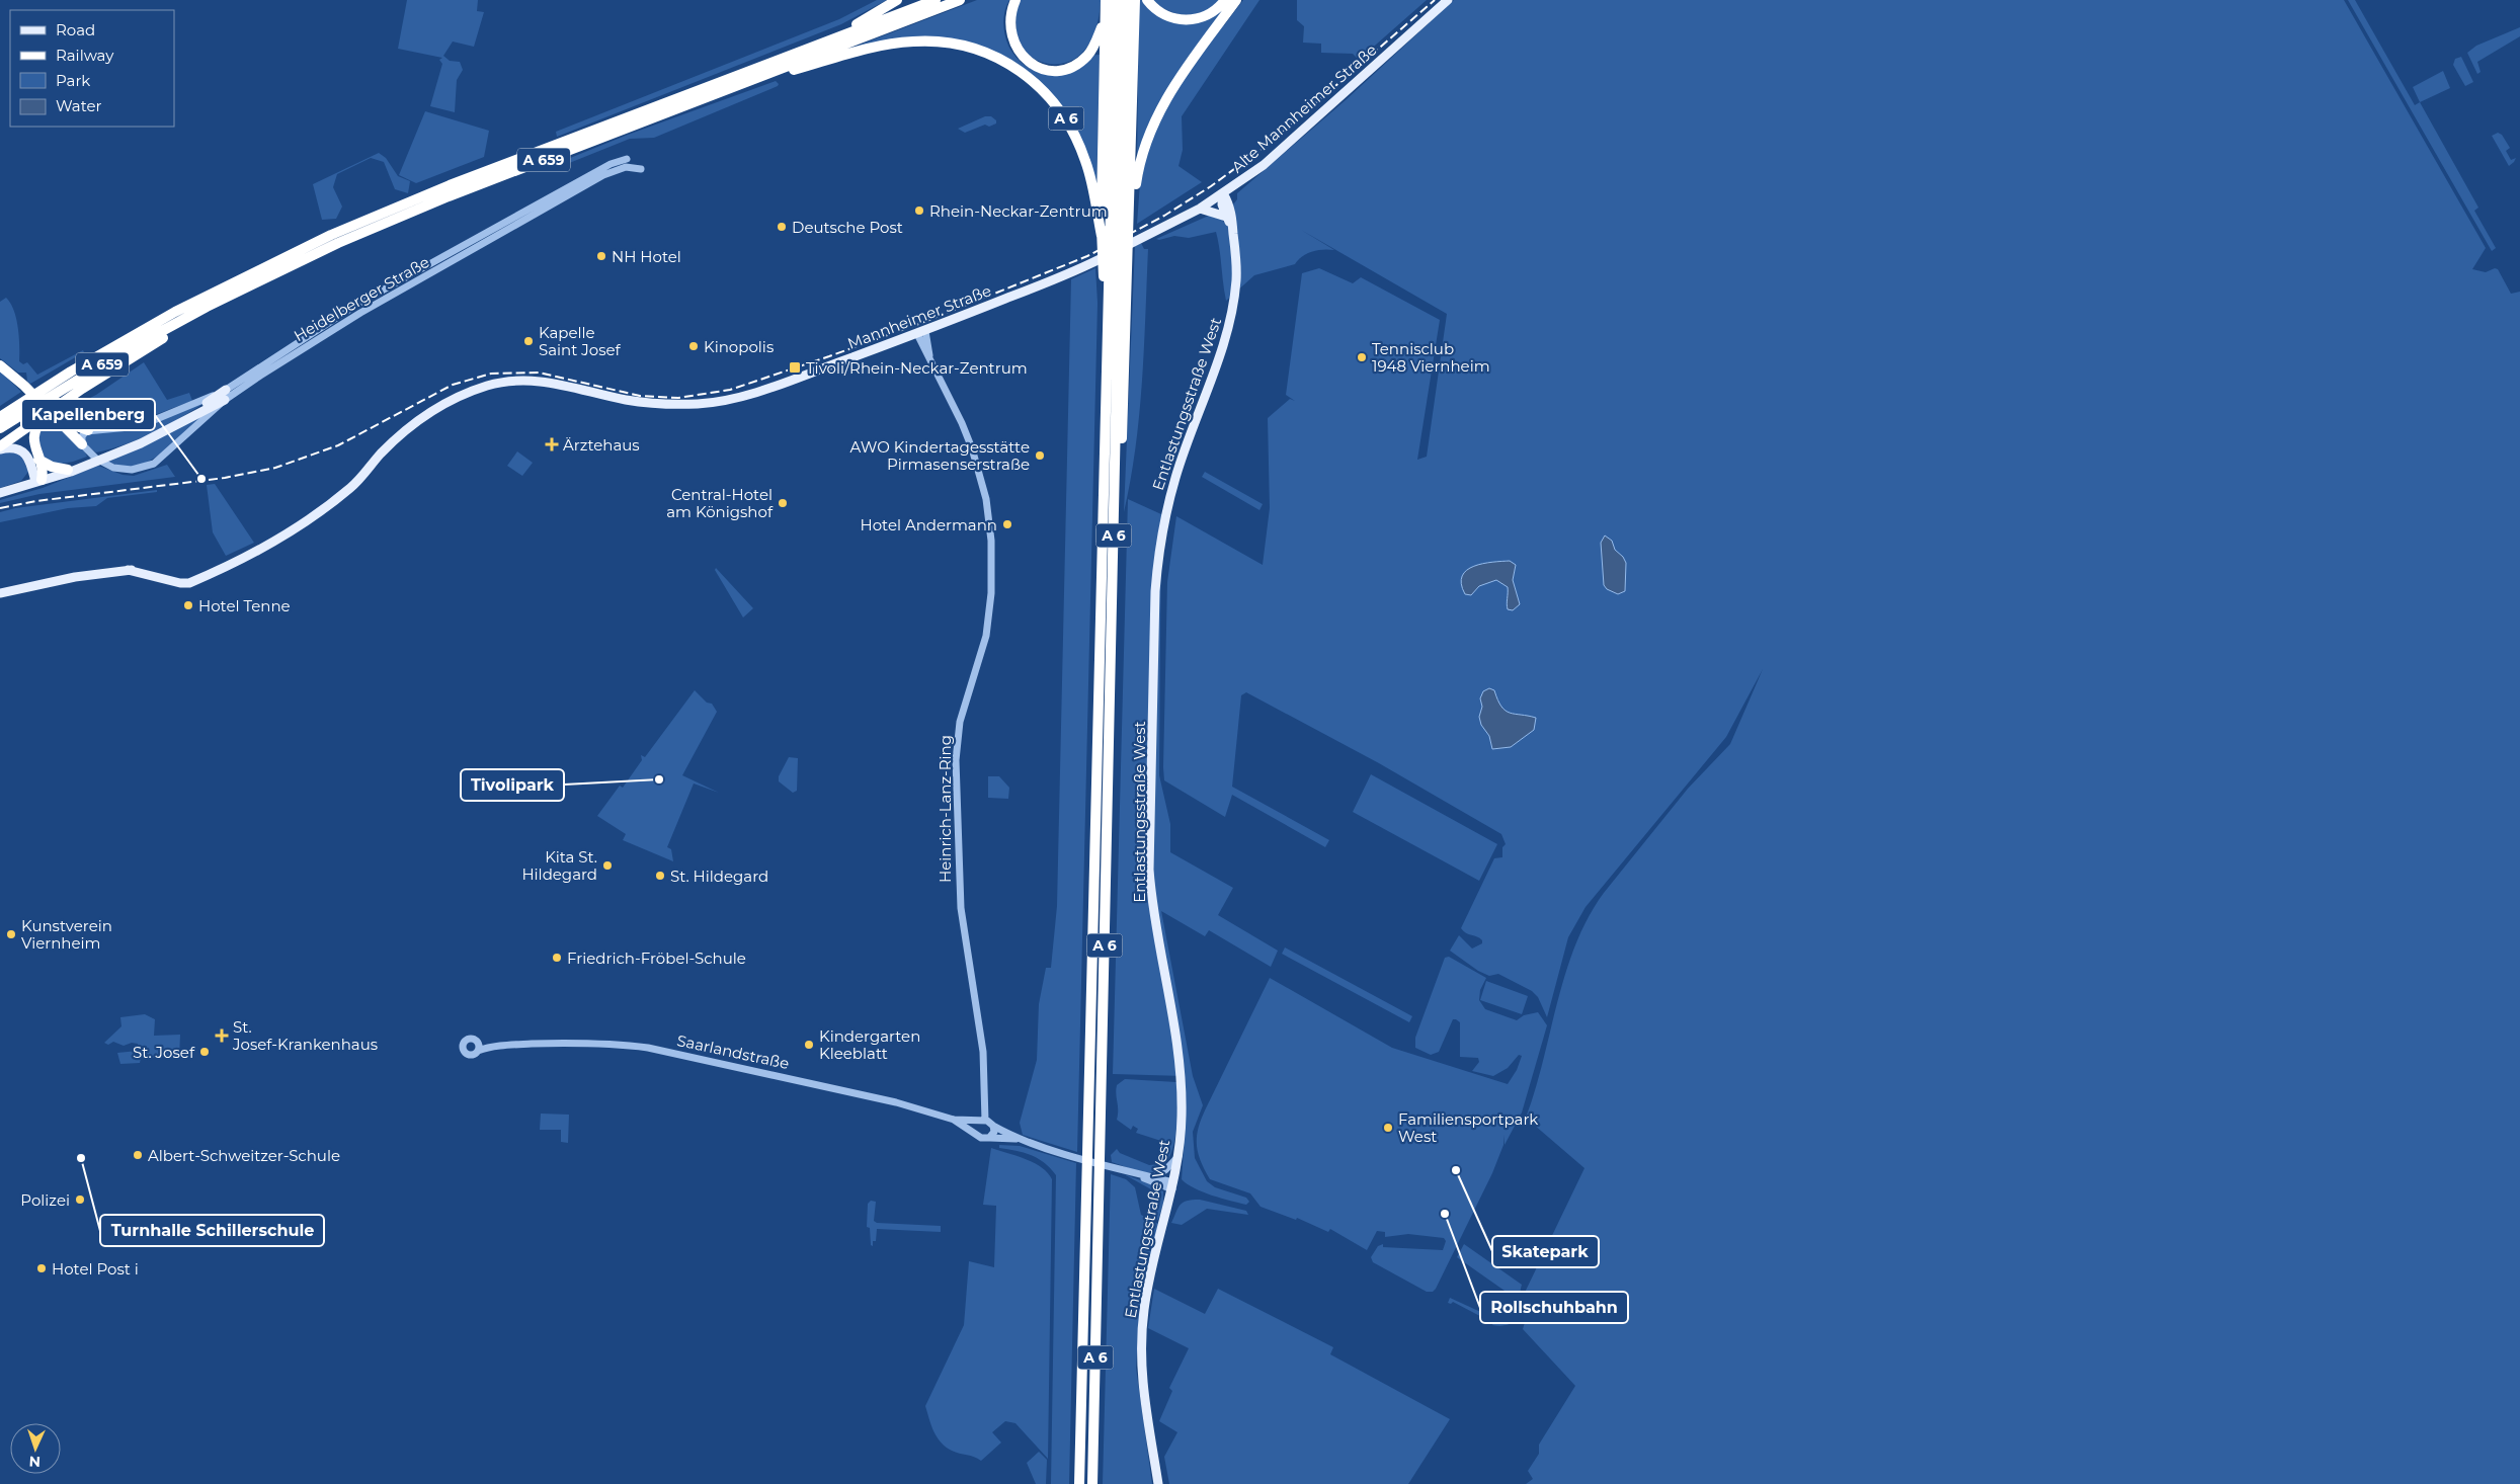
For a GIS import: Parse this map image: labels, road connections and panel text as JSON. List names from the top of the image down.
{
  "streets": {
    "highway": ["A 6", "A 659"],
    "main road": [
      "Alte Mannheimer Straße",
      "Heidelberger Straße",
      "Mannheimer Straße",
      "Entlastungsstraße West"
    ],
    "street": ["Heinrich-Lanz-Ring", "Saarlandstraße"]
  },
  "crossings": [
    ["Alte Mannheimer Straße", "A 6"],
    ["Alte Mannheimer Straße", "Mannheimer Straße"],
    ["Alte Mannheimer Straße", "Entlastungsstraße West"],
    ["A 6", "A 659"],
    ["A 6", "Mannheimer Straße"],
    ["Mannheimer Straße", "Heinrich-Lanz-Ring"],
    ["Heinrich-Lanz-Ring", "Saarlandstraße"]
  ],
  "places": {
    "other": [
      "Rhein-Neckar-Zentrum",
      "Deutsche Post",
      "NH Hotel",
      "Kapelle Saint Josef",
      "Kinopolis",
      "Tennisclub 1948 Viernheim",
      "AWO Kindertagesstätte Pirmasenserstraße",
      "Kapellenberg",
      "Central-Hotel am Königshof",
      "Hotel Andermann",
      "Hotel Tenne",
      "Tivolipark",
      "Kita St. Hildegard",
      "St. Hildegard",
      "Kunstverein Viernheim",
      "Friedrich-Fröbel-Schule",
      "Kindergarten Kleeblatt",
      "St. Josef",
      "Familiensportpark West",
      "Albert-Schweitzer-Schule",
      "Turnhalle Schillerschule",
      "Skatepark",
      "Polizei",
      "Rollschuhbahn",
      "Hotel Post i"
    ],
    "transit": ["Tivoli/Rhein-Neckar-Zentrum"],
    "health": ["Ärztehaus", "St. Josef-Krankenhaus"]
  },
  "legend": [
    "Road",
    "Railway",
    "Park",
    "Water"
  ],
  "north": "bottom"
}
